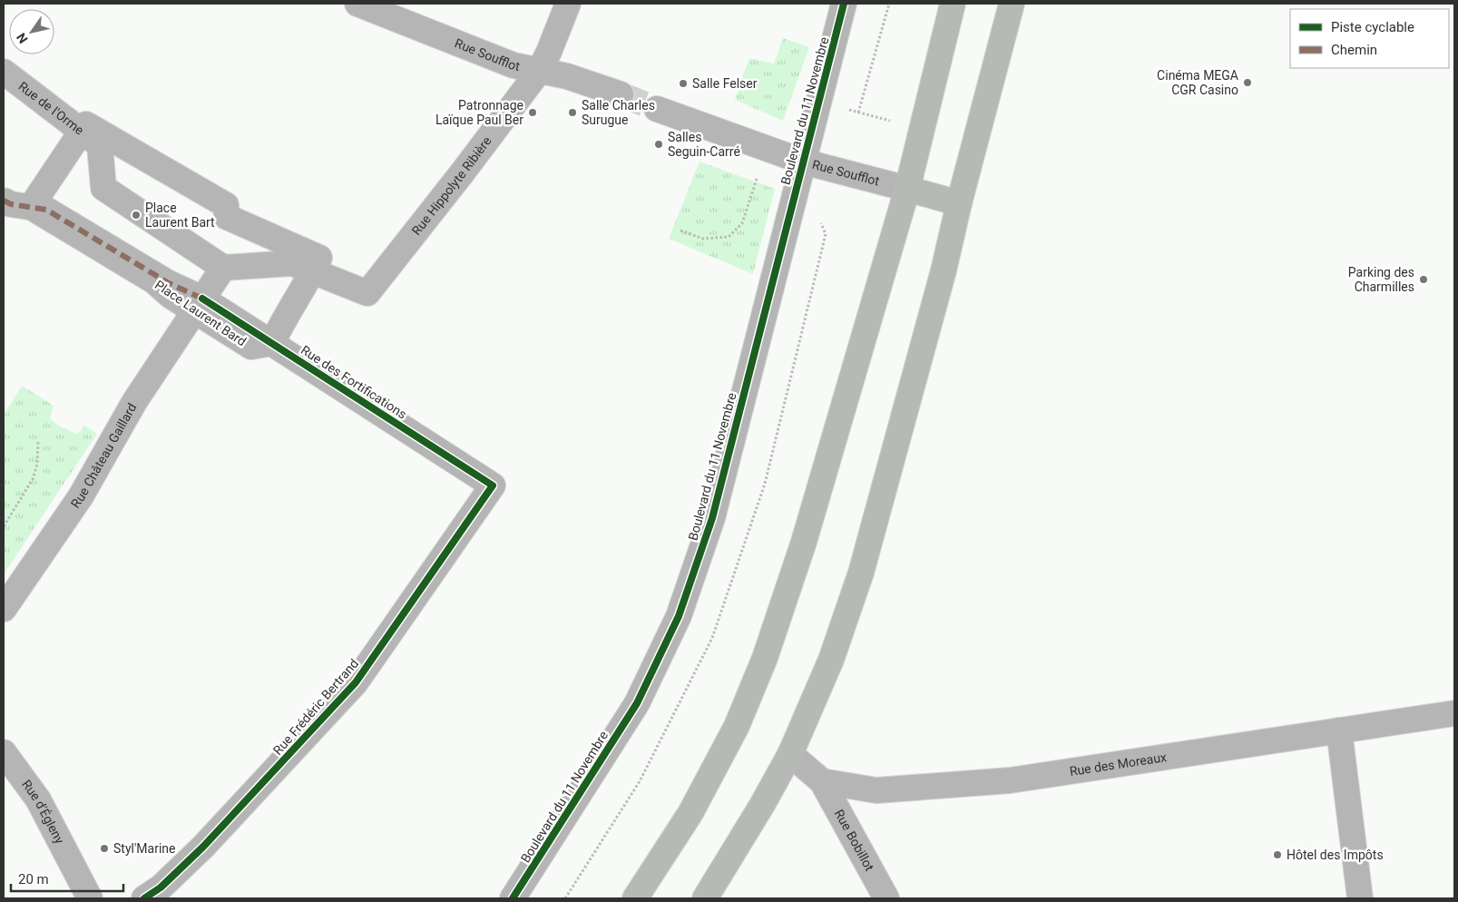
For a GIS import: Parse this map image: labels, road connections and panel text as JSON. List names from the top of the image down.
{
  "streets": {
    "street": [
      "Rue Soufflot",
      "Rue de l'Orme",
      "Boulevard du 11 Novembre",
      "Rue Hippolyte Ribière",
      "Place Laurent Bard",
      "Rue des Fortifications",
      "Rue Château Gaillard",
      "Rue Frédéric Bertrand",
      "Rue des Moreaux",
      "Rue d'Égleny",
      "Rue Bobillot"
    ]
  },
  "crossings": [
    ["Rue Soufflot", "Boulevard du 11 Novembre"],
    ["Rue Soufflot", "Rue Hippolyte Ribière"],
    ["Place Laurent Bard", "Rue des Fortifications"],
    ["Place Laurent Bard", "Rue Château Gaillard"],
    ["Rue des Fortifications", "Rue Château Gaillard"],
    ["Rue des Fortifications", "Rue Frédéric Bertrand"],
    ["Rue des Moreaux", "Rue Bobillot"]
  ],
  "places": [
    "Cinéma MEGA CGR Casino",
    "Salle Felser",
    "Patronnage Laïque Paul Ber",
    "Salle Charles Surugue",
    "Salles Seguin-Carré",
    "Place Laurent Bart",
    "Parking des Charmilles",
    "Styl'Marine",
    "Hôtel des Impôts"
  ],
  "legend": ["Piste cyclable", "Chemin"],
  "scale_bar": "20 m",
  "north": "bottom left"
}
